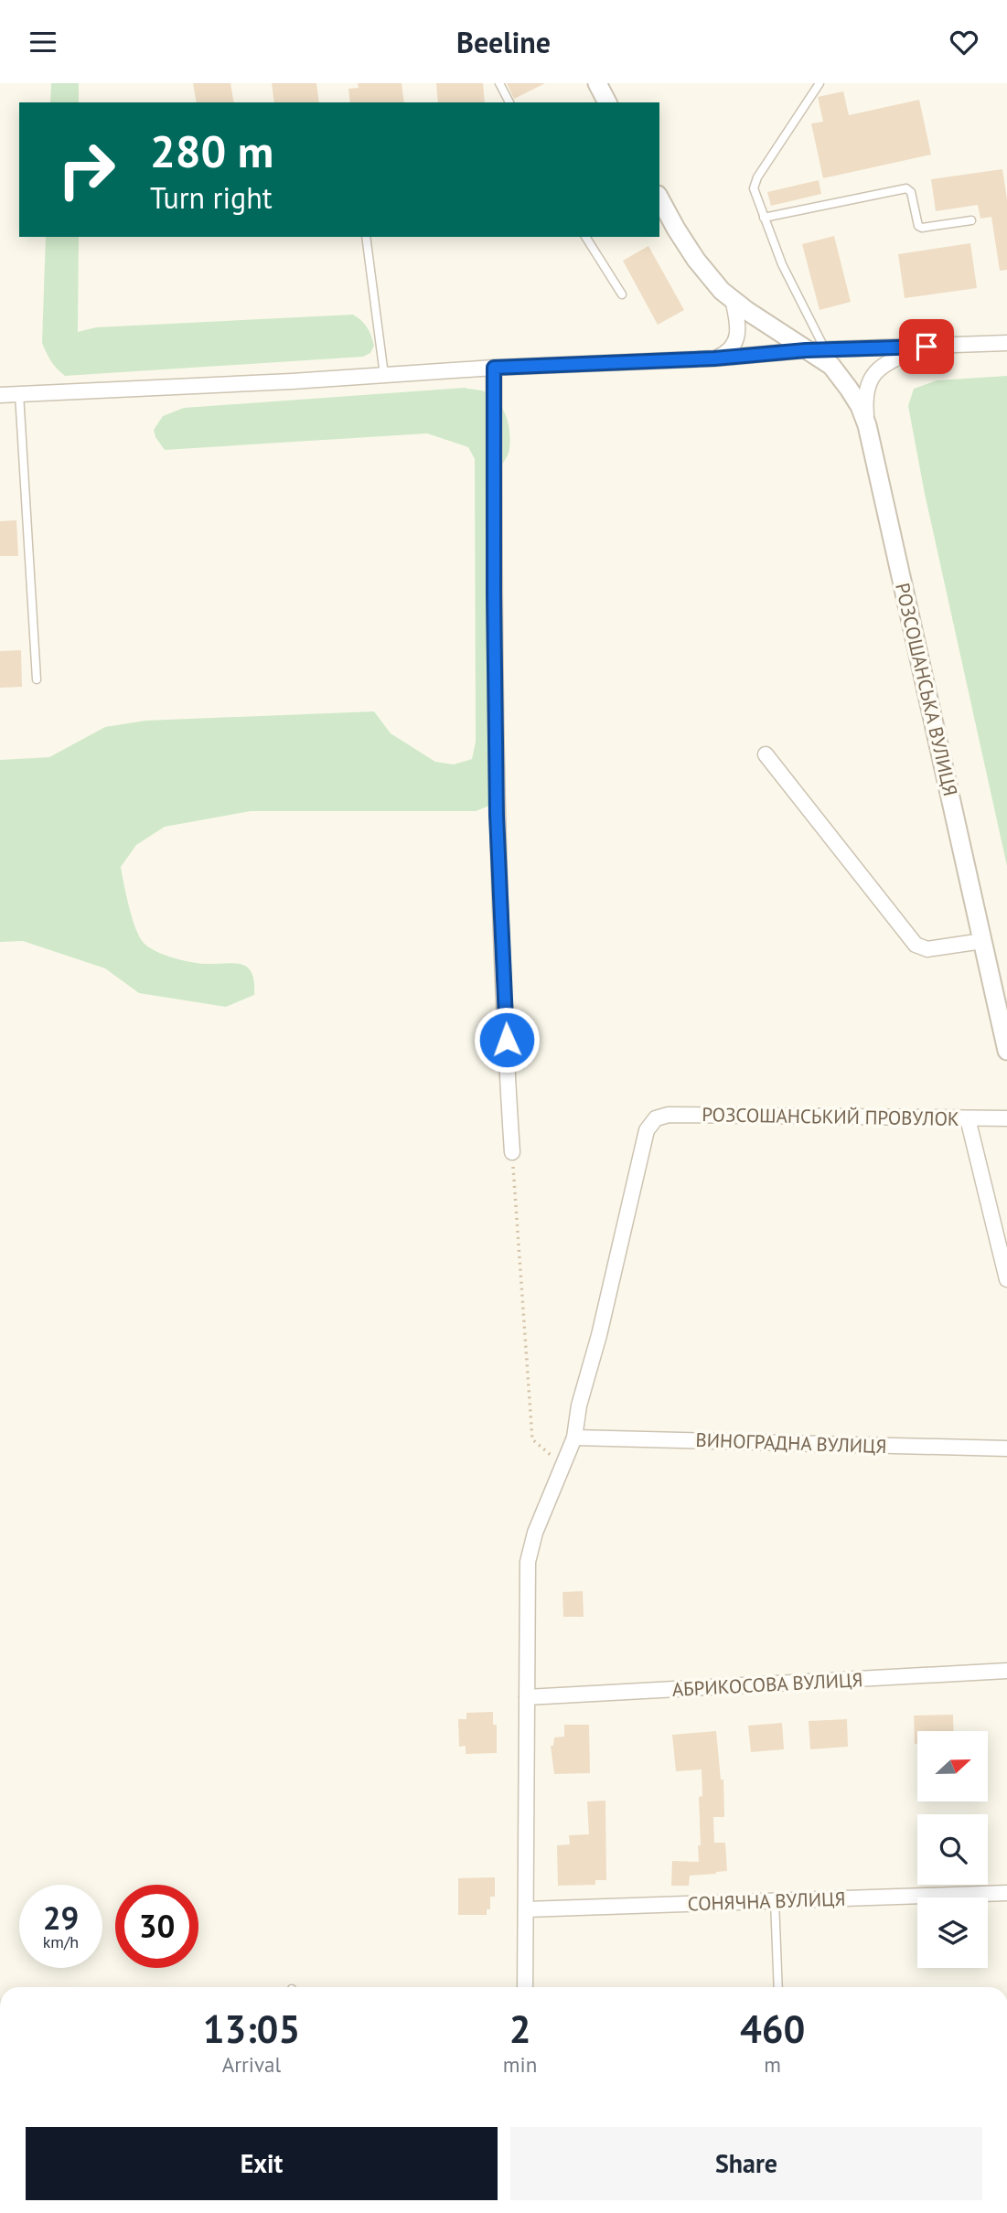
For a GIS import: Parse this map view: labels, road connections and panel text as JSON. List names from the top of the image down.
{
  "streets": {
    "street": [
      "РОЗСОШАНСЬКА ВУЛИЦЯ",
      "РОЗСОШАНСЬКИЙ ПРОВУЛОК",
      "ВИНОГРАДНА ВУЛИЦЯ",
      "АБРИКОСОВА ВУЛИЦЯ",
      "СОНЯЧНА ВУЛИЦЯ"
    ]
  },
  "crossings": [
    ["РОЗСОШАНСЬКИЙ ПРОВУЛОК", "ВИНОГРАДНА ВУЛИЦЯ"]
  ],
  "north": "right",
  "page": {
    "header": "Beeline",
    "turn": ["280 m", "Turn right"],
    "speed": "29 km/h",
    "limit": "30",
    "eta": [
      "13:05",
      "Arrival",
      "2",
      "min",
      "460",
      "m"
    ],
    "buttons": ["Exit", "Share"]
  }
}
